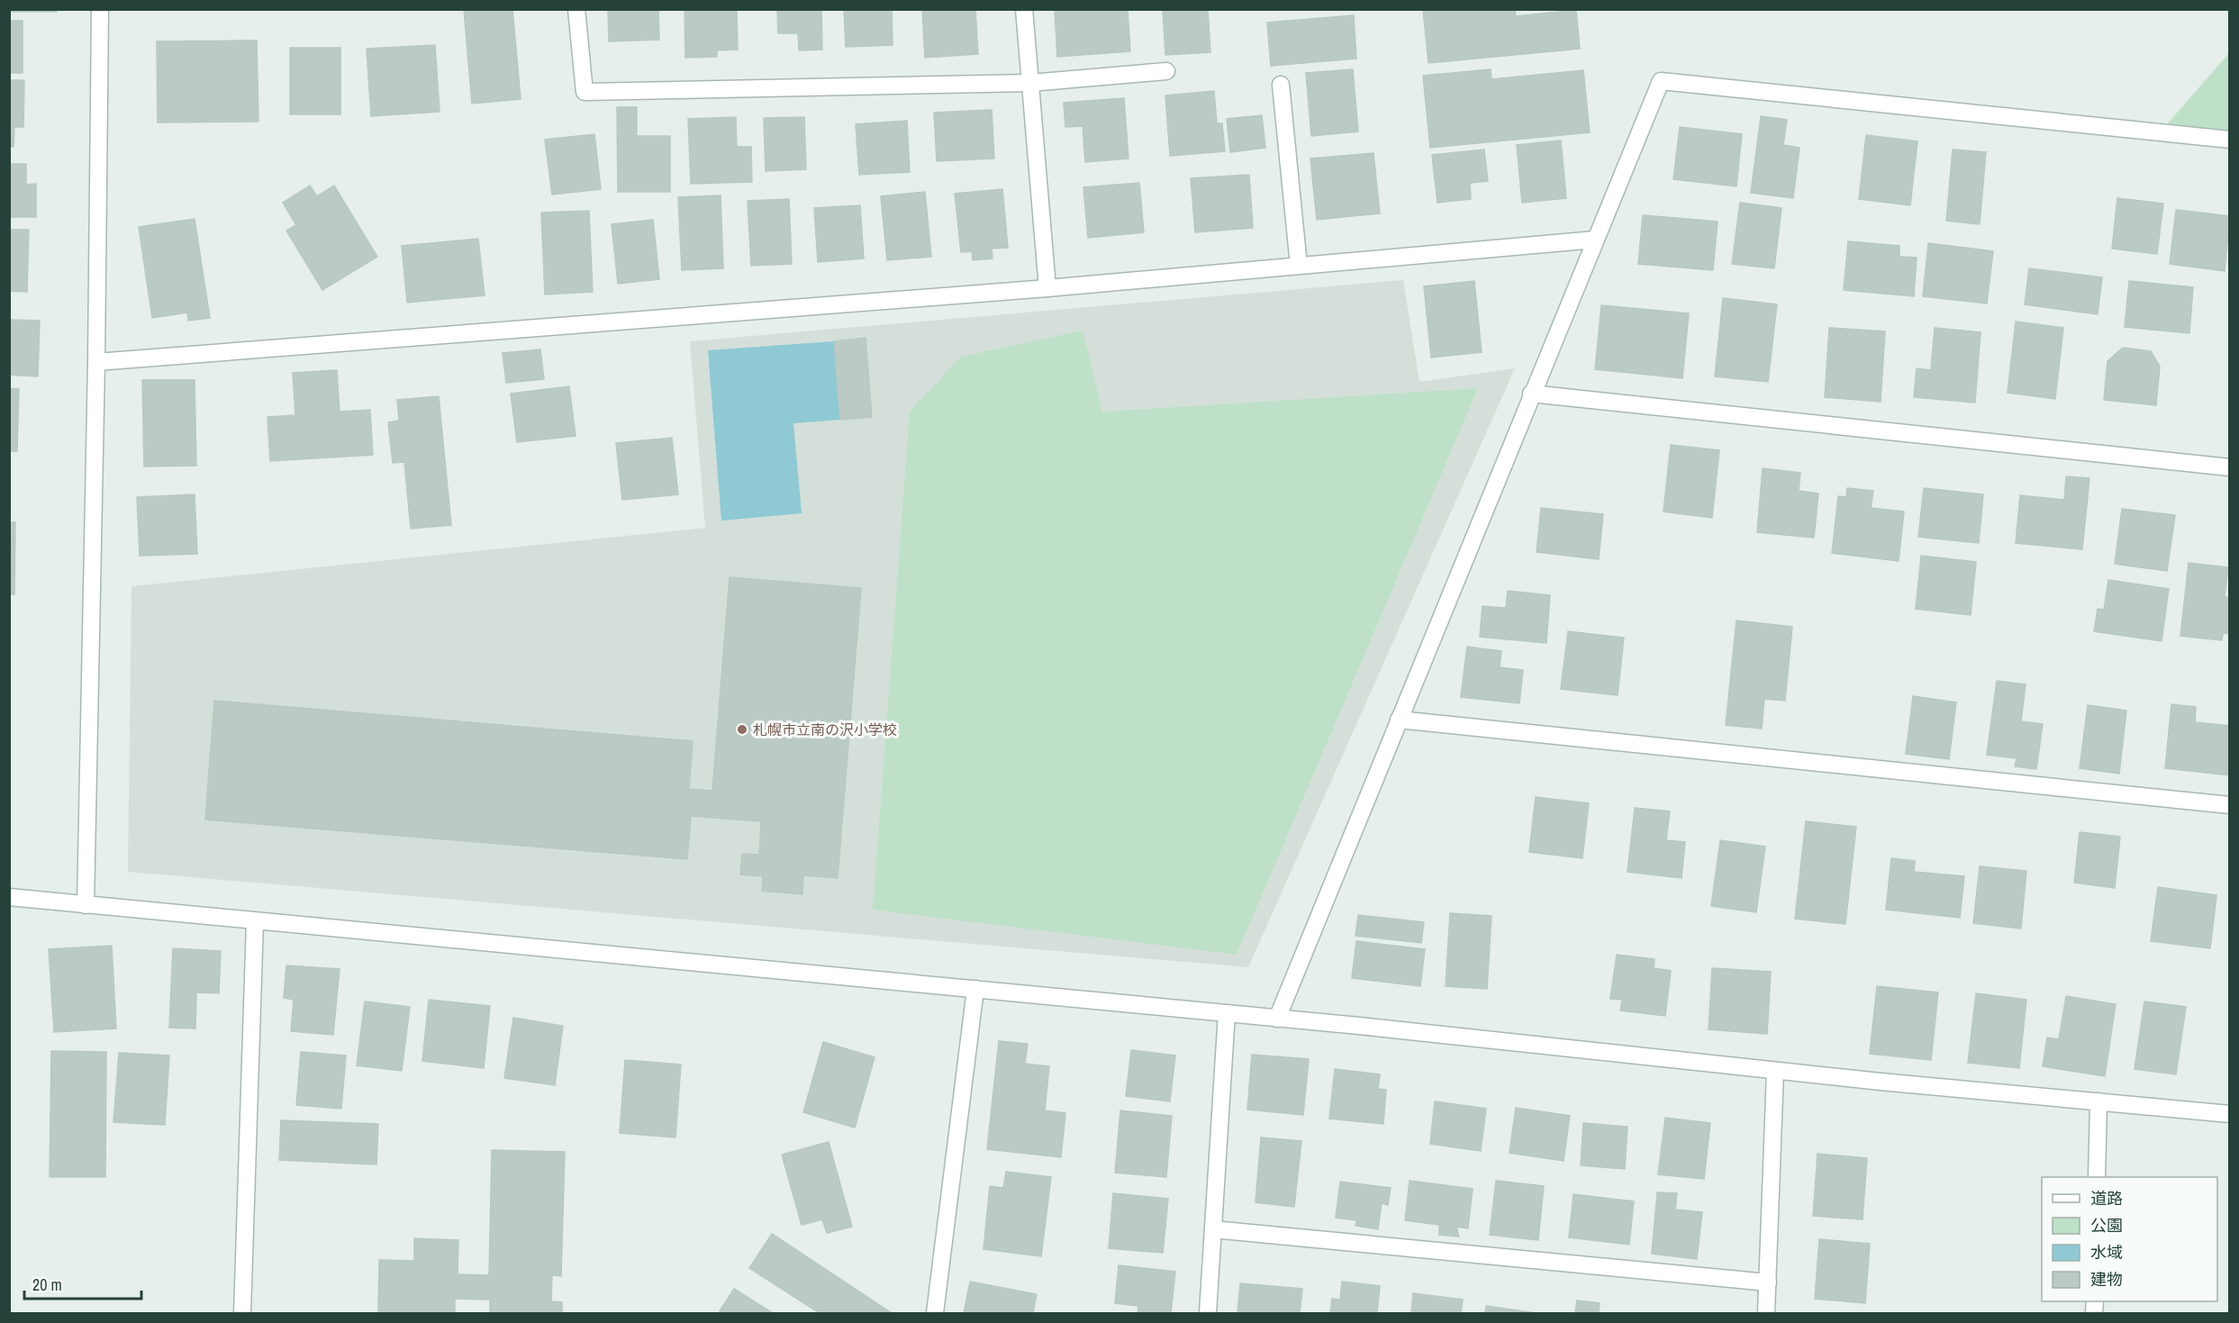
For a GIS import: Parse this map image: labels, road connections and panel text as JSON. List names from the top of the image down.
{
  "places": ["札幌市立南の沢小学校"],
  "legend": [
    "道路",
    "公園",
    "水域",
    "建物"
  ],
  "scale_bar": "20 m"
}
